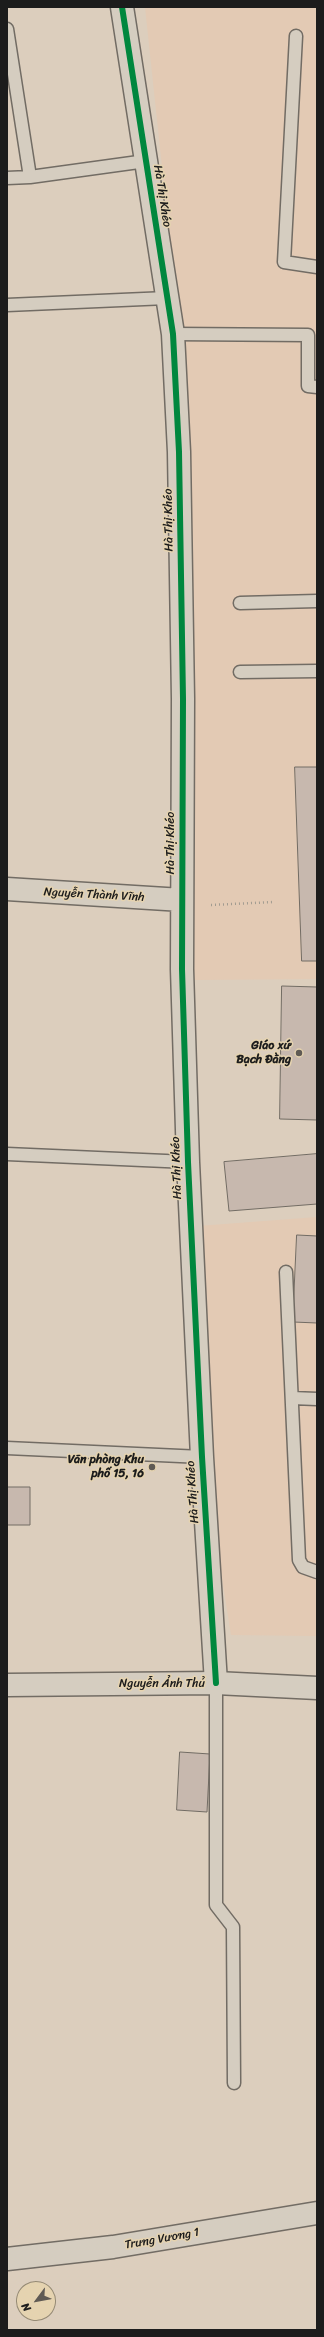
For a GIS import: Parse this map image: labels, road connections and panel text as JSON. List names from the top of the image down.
{
  "streets": {
    "street": [
      "Hà Thị Khéo",
      "Nguyễn Thành Vĩnh",
      "Nguyễn Ảnh Thủ",
      "Trưng Vương 1"
    ]
  },
  "crossings": [
    ["Hà Thị Khéo", "Nguyễn Thành Vĩnh"],
    ["Hà Thị Khéo", "Nguyễn Ảnh Thủ"]
  ],
  "places": ["Giáo xứ Bạch Đằng", "Văn phòng Khu phố 15, 16"],
  "north": "bottom left"
}
